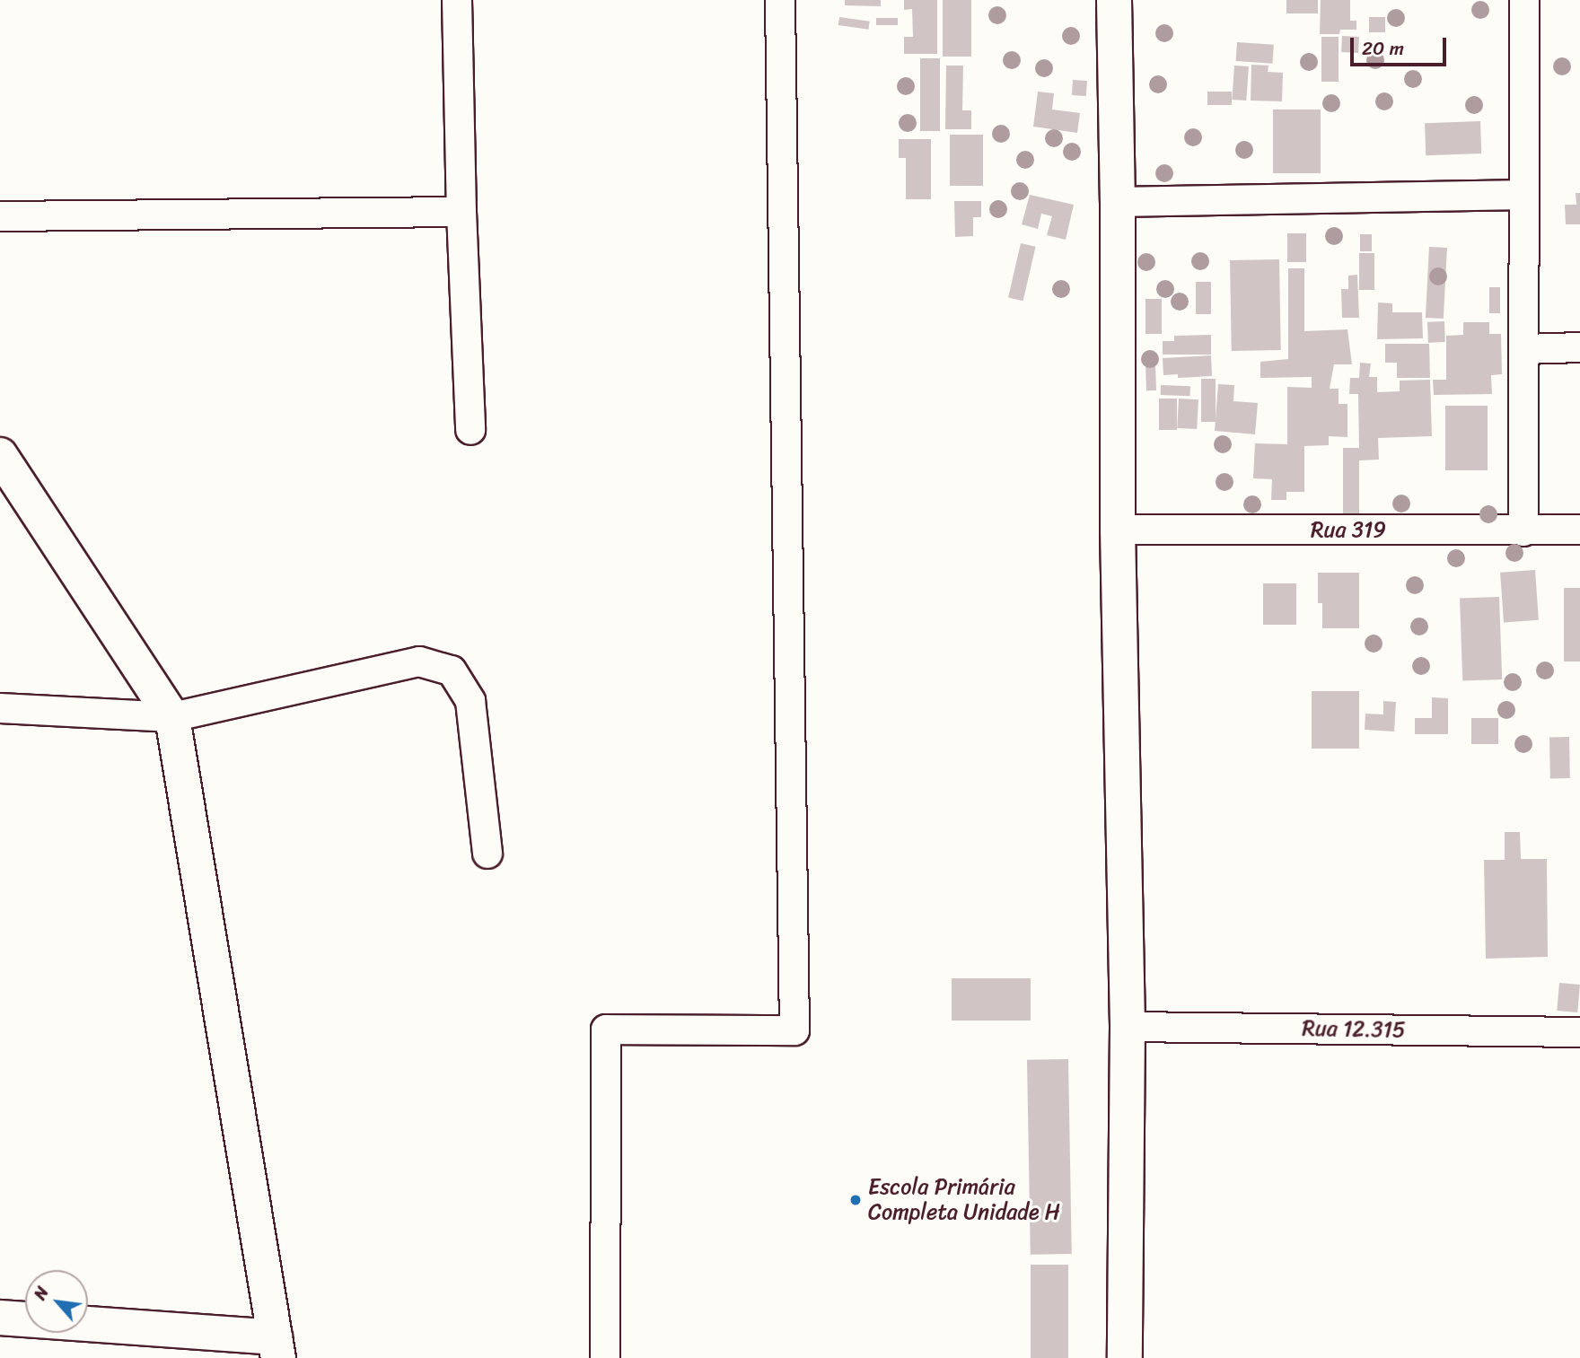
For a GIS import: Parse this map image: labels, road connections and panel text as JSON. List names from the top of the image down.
{
  "streets": {
    "street": ["Rua 319", "Rua 12.315"]
  },
  "places": ["Escola Primária Completa Unidade H"],
  "scale_bar": "20 m",
  "north": "top left"
}
